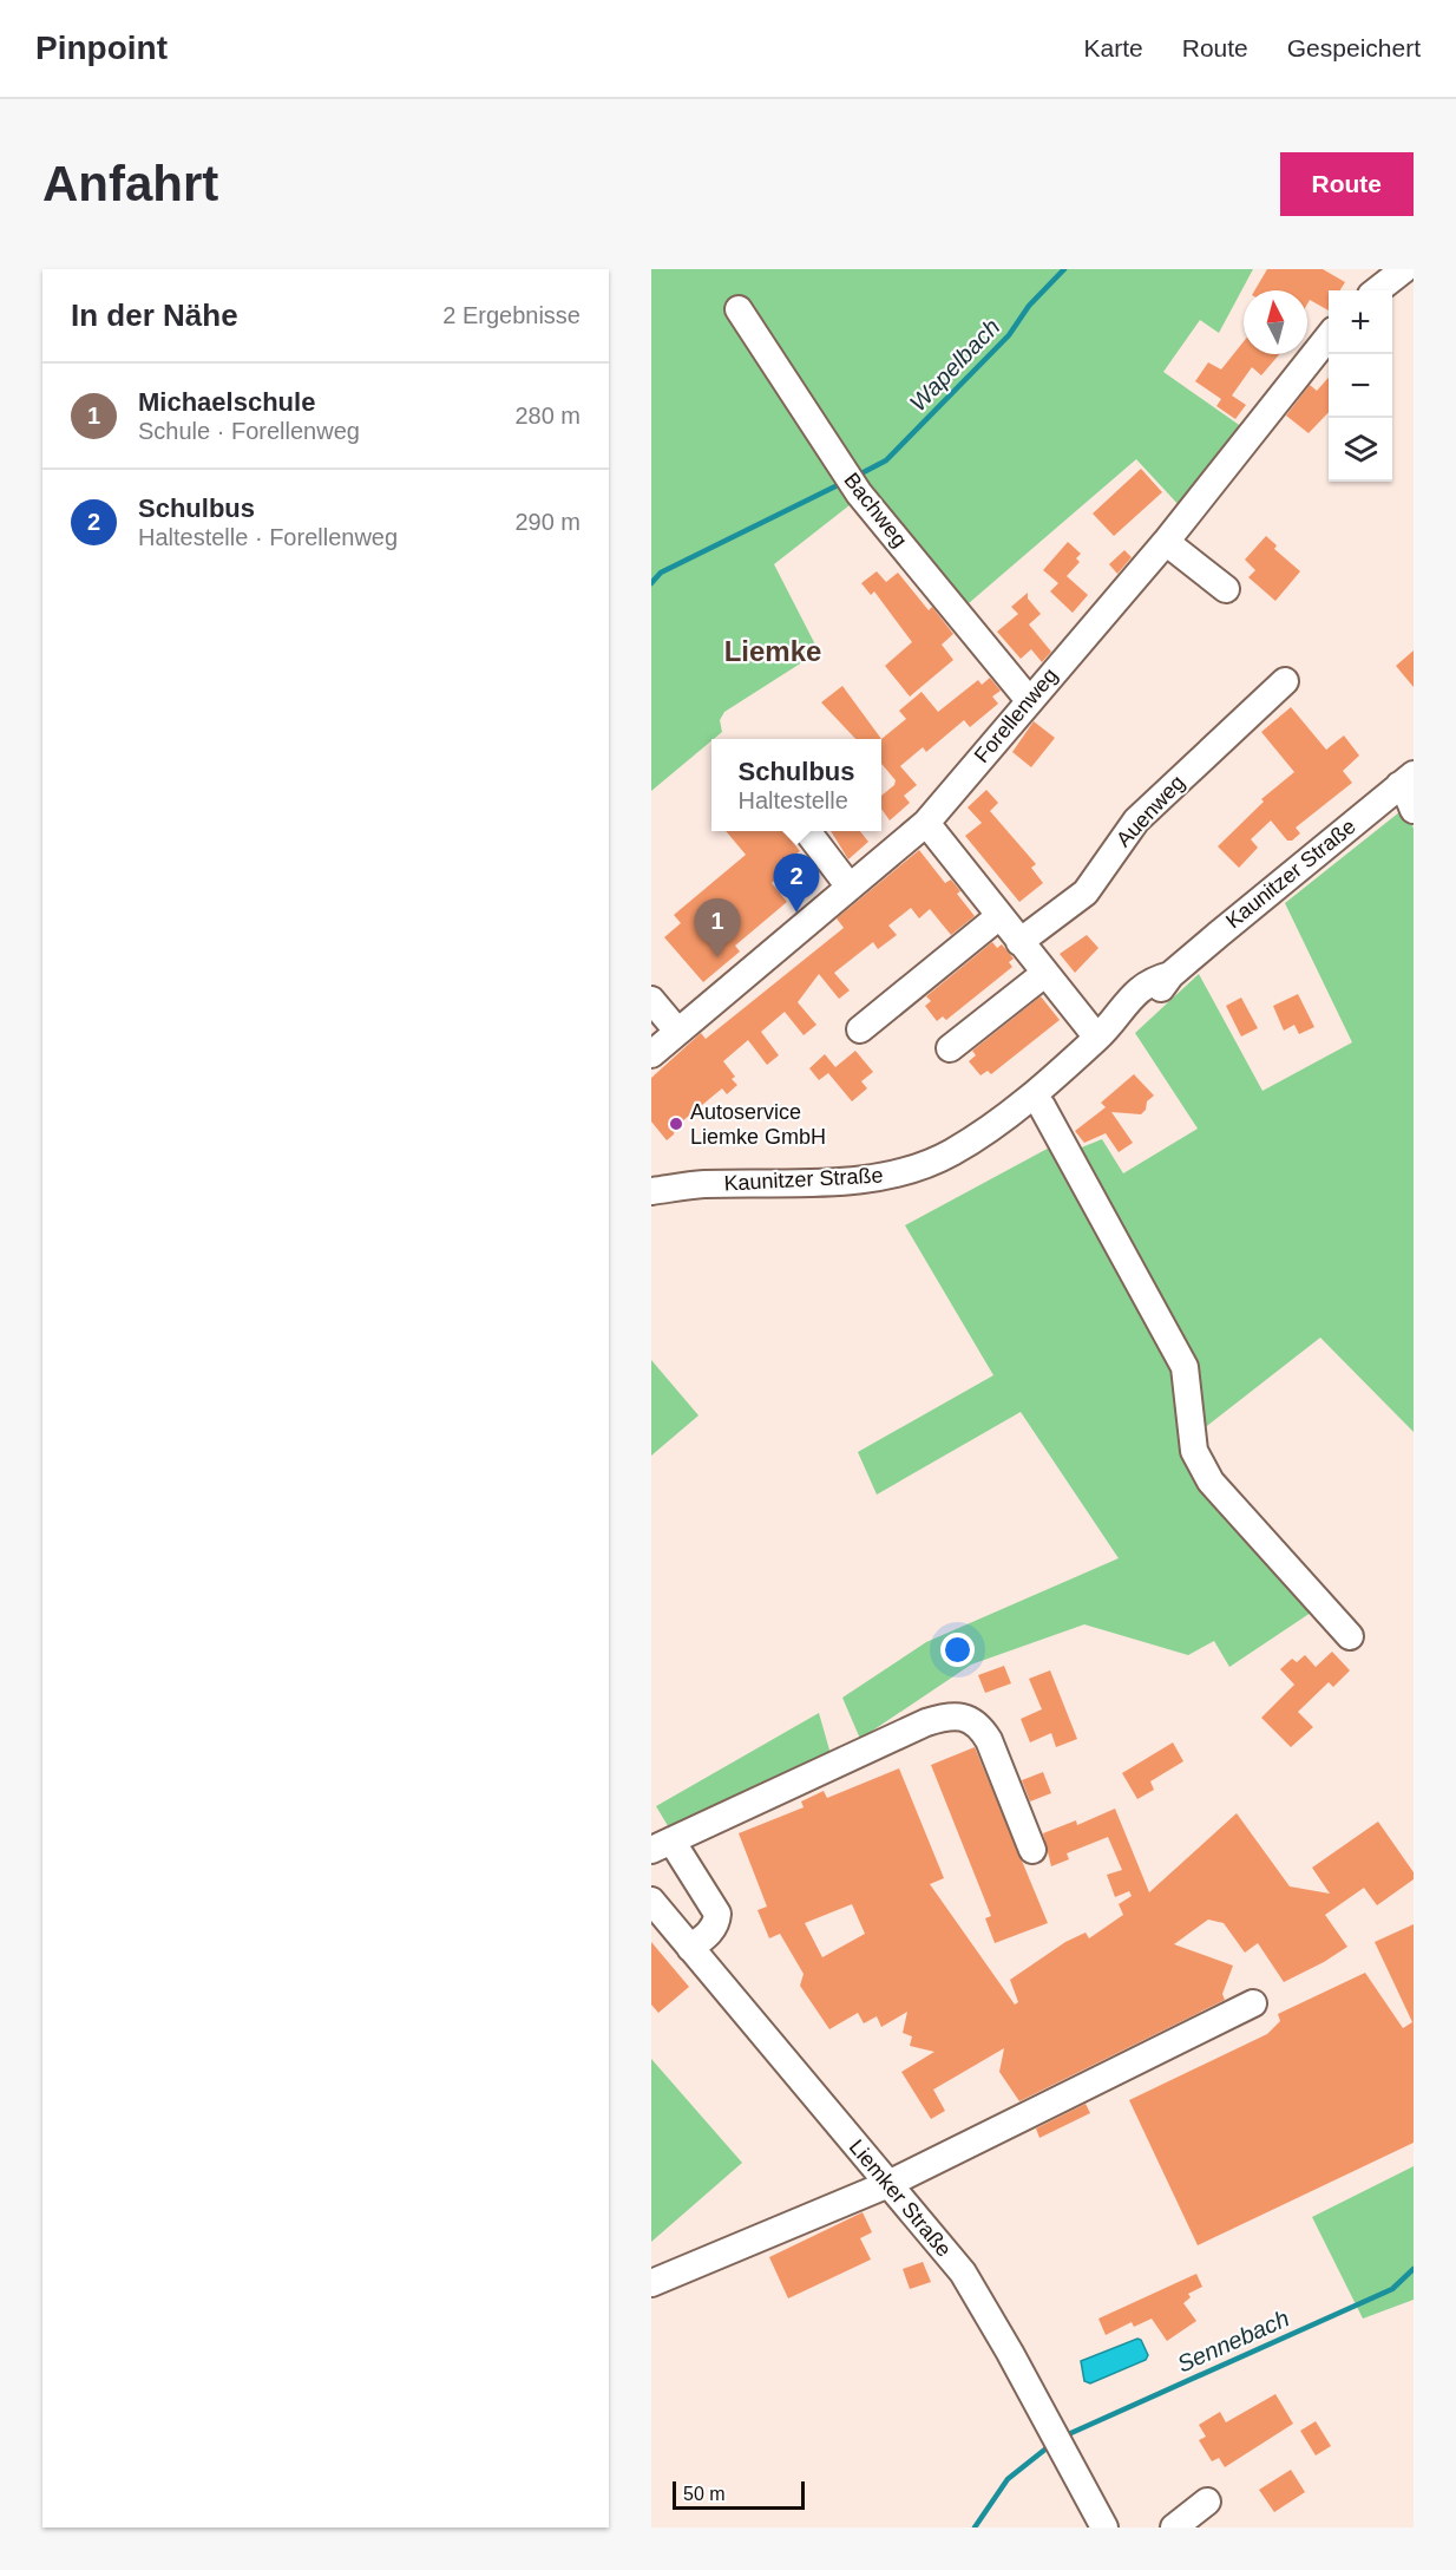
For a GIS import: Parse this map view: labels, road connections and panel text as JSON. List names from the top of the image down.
{
  "streets": {
    "street": [
      "Bachweg",
      "Forellenweg",
      "Auenweg",
      "Kaunitzer Straße",
      "Liemker Straße"
    ]
  },
  "crossings": [
    ["Bachweg", "Forellenweg"]
  ],
  "districts": ["Liemke"],
  "water": ["Wapelbach", "Sennebach"],
  "places": ["Autoservice Liemke GmbH"],
  "scale_bar": "50 m",
  "north": "top",
  "page": {
    "header": "Pinpoint",
    "nav": ["Karte", "Route", "Gespeichert"],
    "buttons": "Route",
    "title": "Anfahrt",
    "heading": ["In der Nähe", "2 Ergebnisse"],
    "map_buttons": ["+", "−"],
    "list": [
      {
        "mark": "1",
        "name": "Michaelschule",
        "note": "Schule · Forellenweg",
        "value": "280 m"
      },
      {
        "mark": "2",
        "name": "Schulbus",
        "note": "Haltestelle · Forellenweg",
        "value": "290 m"
      }
    ],
    "popup": ["Schulbus", "Haltestelle"],
    "pins": ["2", "1"],
    "scale": "50 m"
  }
}
